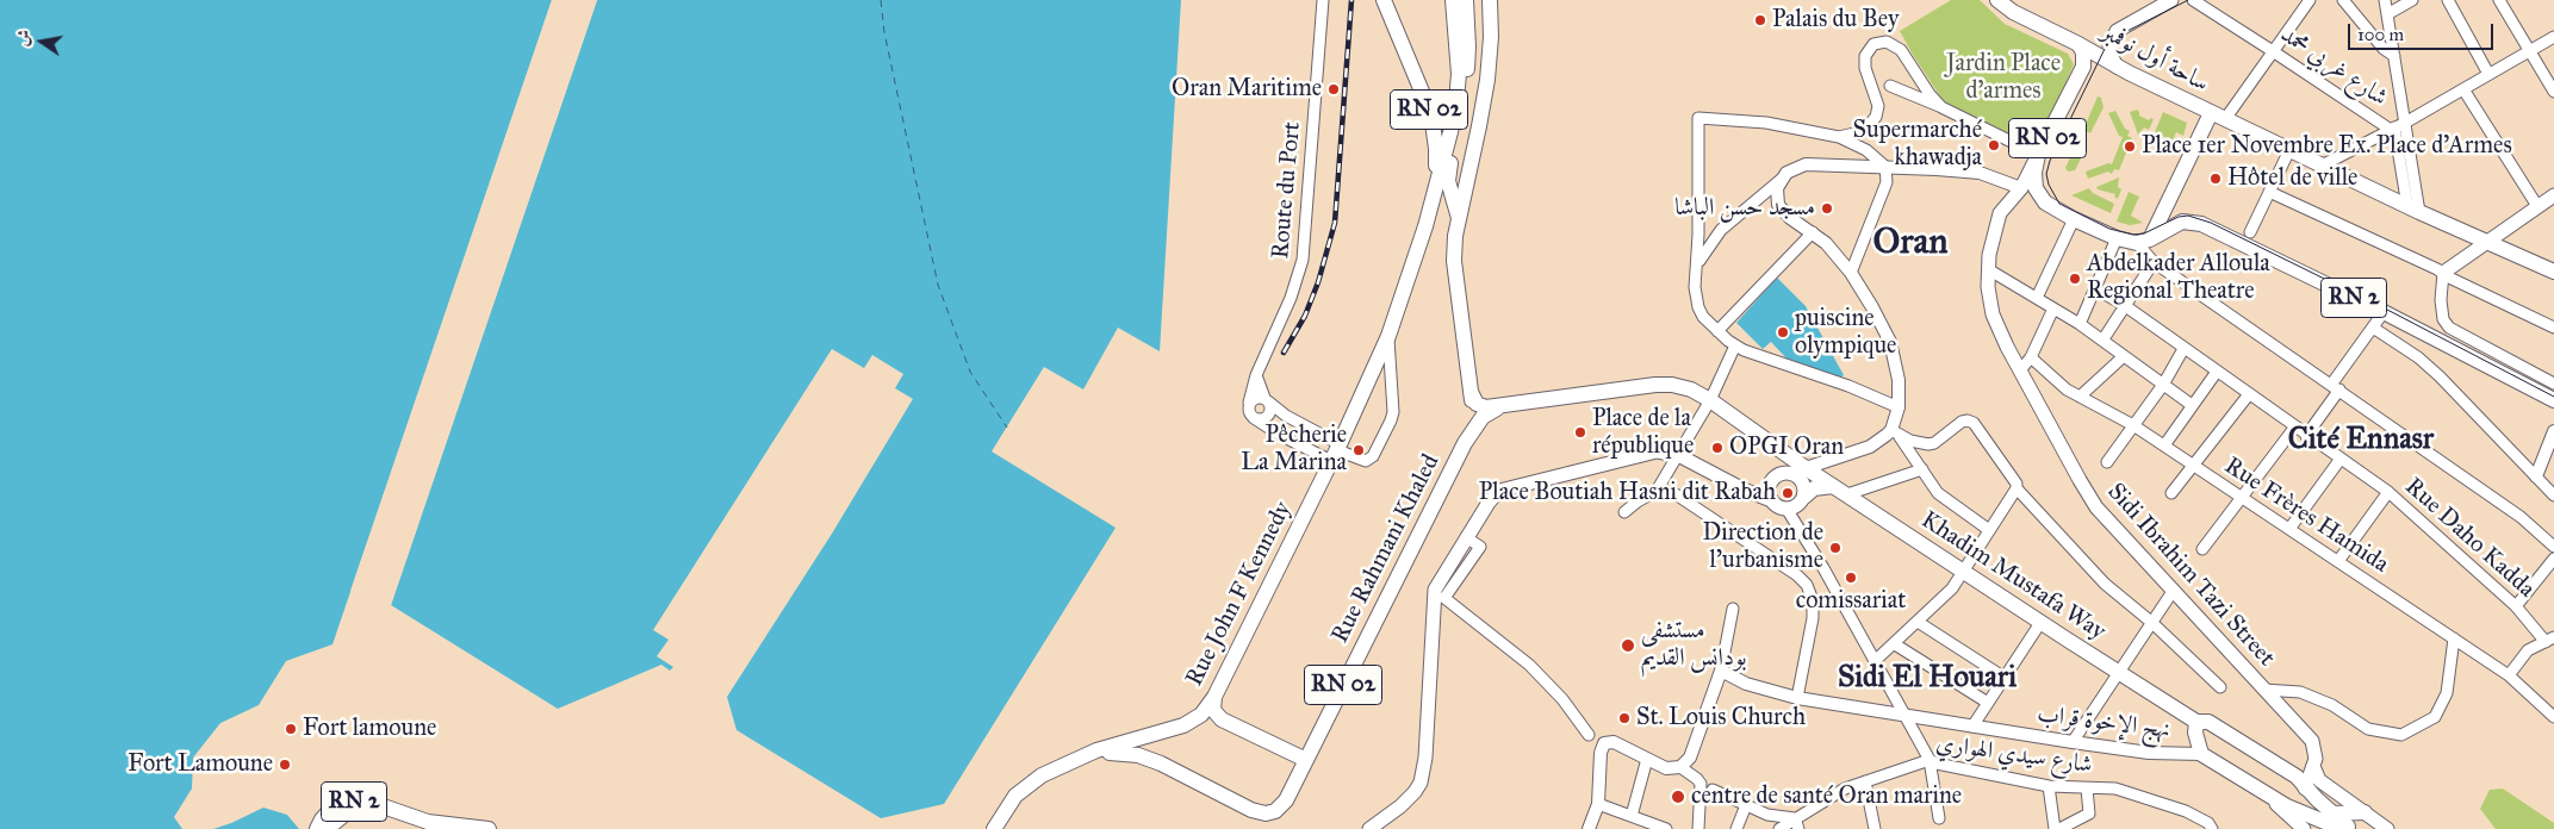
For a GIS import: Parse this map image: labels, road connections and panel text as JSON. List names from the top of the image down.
{
  "streets": {
    "main road": [
      "ساحة أول نوفمبر",
      "RN 02",
      "RN 2",
      "Rue Rahmani Khaled",
      "Sidi Ibrahim Tazi Street",
      "Khadim Mustafa Way",
      "Rue John F Kennedy"
    ],
    "street": [
      "شارع غربي محمد",
      "Route du Port",
      "Rue Frères Hamida",
      "Rue Daho Kadda",
      "نهج الإخوة قراب",
      "شارع سيدي الهواري"
    ]
  },
  "crossings": [
    ["ساحة أول نوفمبر", "RN 02"],
    ["RN 02", "Rue Rahmani Khaled"],
    ["RN 02", "Sidi Ibrahim Tazi Street"],
    ["RN 02", "Rue John F Kennedy"],
    ["Rue Rahmani Khaled", "Rue John F Kennedy"],
    ["Sidi Ibrahim Tazi Street", "Khadim Mustafa Way"]
  ],
  "districts": ["Oran", "Cité Ennasr", "Sidi El Houari"],
  "parks": ["Jardin Place d'armes"],
  "places": [
    "Palais du Bey",
    "Oran Maritime",
    "Supermarché khawadja",
    "Place 1er Novembre Ex. Place d'Armes",
    "Hôtel de ville",
    "مسجد حسن الباشا",
    "Abdelkader Alloula Regional Theatre",
    "puiscine olympique",
    "Place de la république",
    "OPGI Oran",
    "Pêcherie La Marina",
    "Place Boutiah Hasni dit Rabah",
    "Direction de l'urbanisme",
    "comissariat",
    "مستشفى بودانس القديم",
    "St. Louis Church",
    "Fort lamoune",
    "Fort Lamoune",
    "centre de santé Oran marine"
  ],
  "scale_bar": "100 m",
  "north": "left"
}
